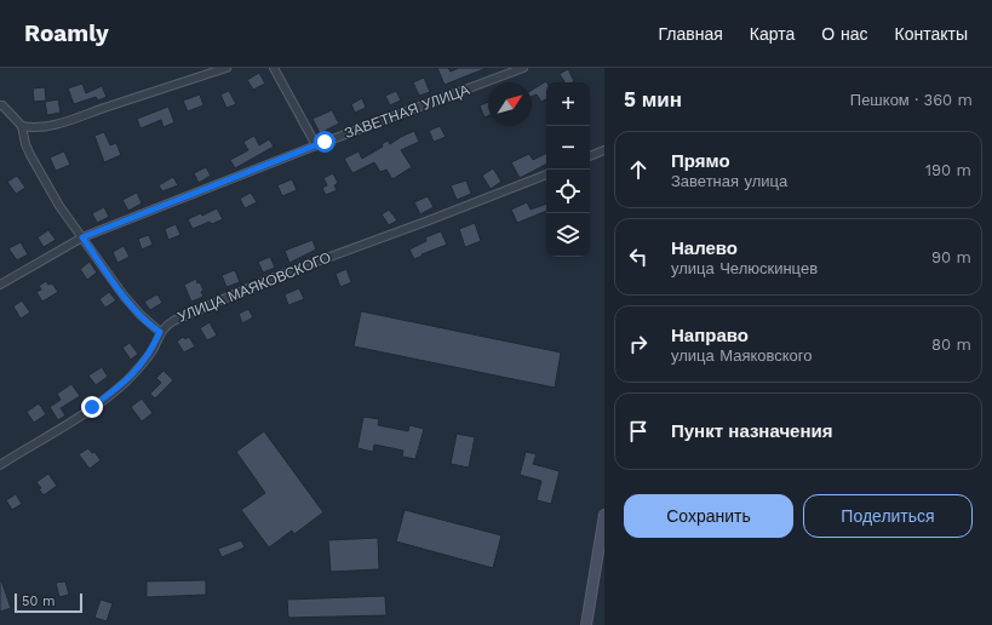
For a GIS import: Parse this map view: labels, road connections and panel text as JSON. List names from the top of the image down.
{
  "streets": {
    "street": ["ЗАВЕТНАЯ УЛИЦА", "УЛИЦА МАЯКОВСКОГО"]
  },
  "scale_bar": "50 m",
  "north": "top right",
  "page": {
    "header": "Roamly",
    "nav": [
      "Главная",
      "Карта",
      "О нас",
      "Контакты"
    ],
    "heading": ["5 мин", "Пешком · 360 m"],
    "map_buttons": ["+", "−"],
    "list": [
      ["Прямо", "Заветная улица", "190 m"],
      ["Налево", "улица Челюскинцев", "90 m"],
      ["Направо", "улица Маяковского", "80 m"],
      "Пункт назначения"
    ],
    "buttons": ["Сохранить", "Поделиться"],
    "scale": "50 m"
  }
}
